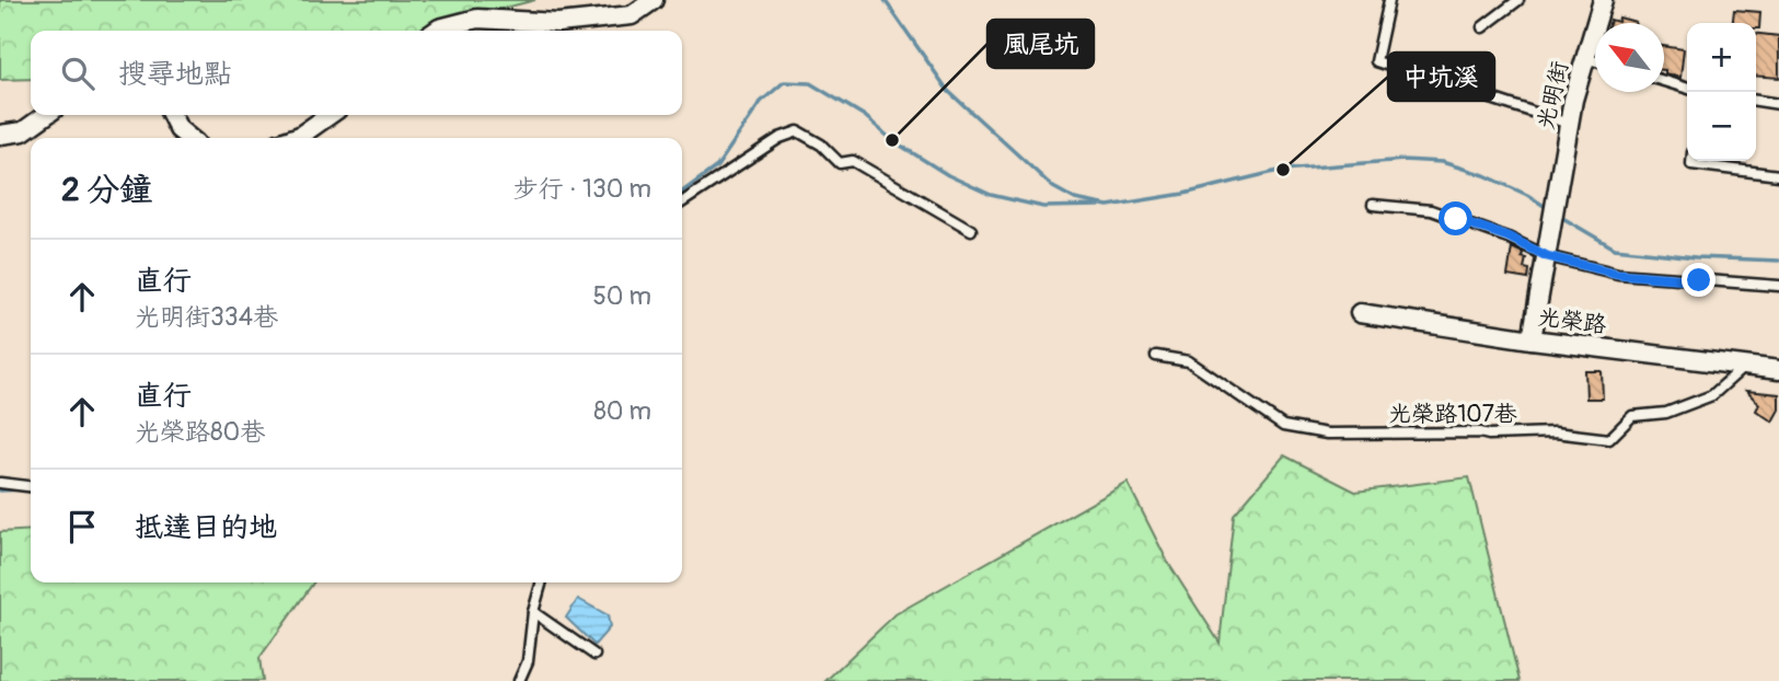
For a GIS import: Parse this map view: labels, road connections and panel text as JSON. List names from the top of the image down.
{
  "streets": {
    "street": ["光明街", "光榮路"],
    "lane": ["光榮路107巷"]
  },
  "crossings": [
    ["光榮路", "光榮路107巷"]
  ],
  "places": ["風尾坑", "中坑溪"],
  "north": "top left",
  "page": {
    "map_buttons": ["+", "−"],
    "search": "搜尋地點",
    "heading": ["2 分鐘", "步行 · 130 m"],
    "list": [
      ["直行", "光明街334巷", "50 m"],
      ["直行", "光榮路80巷", "80 m"],
      "抵達目的地"
    ]
  }
}
